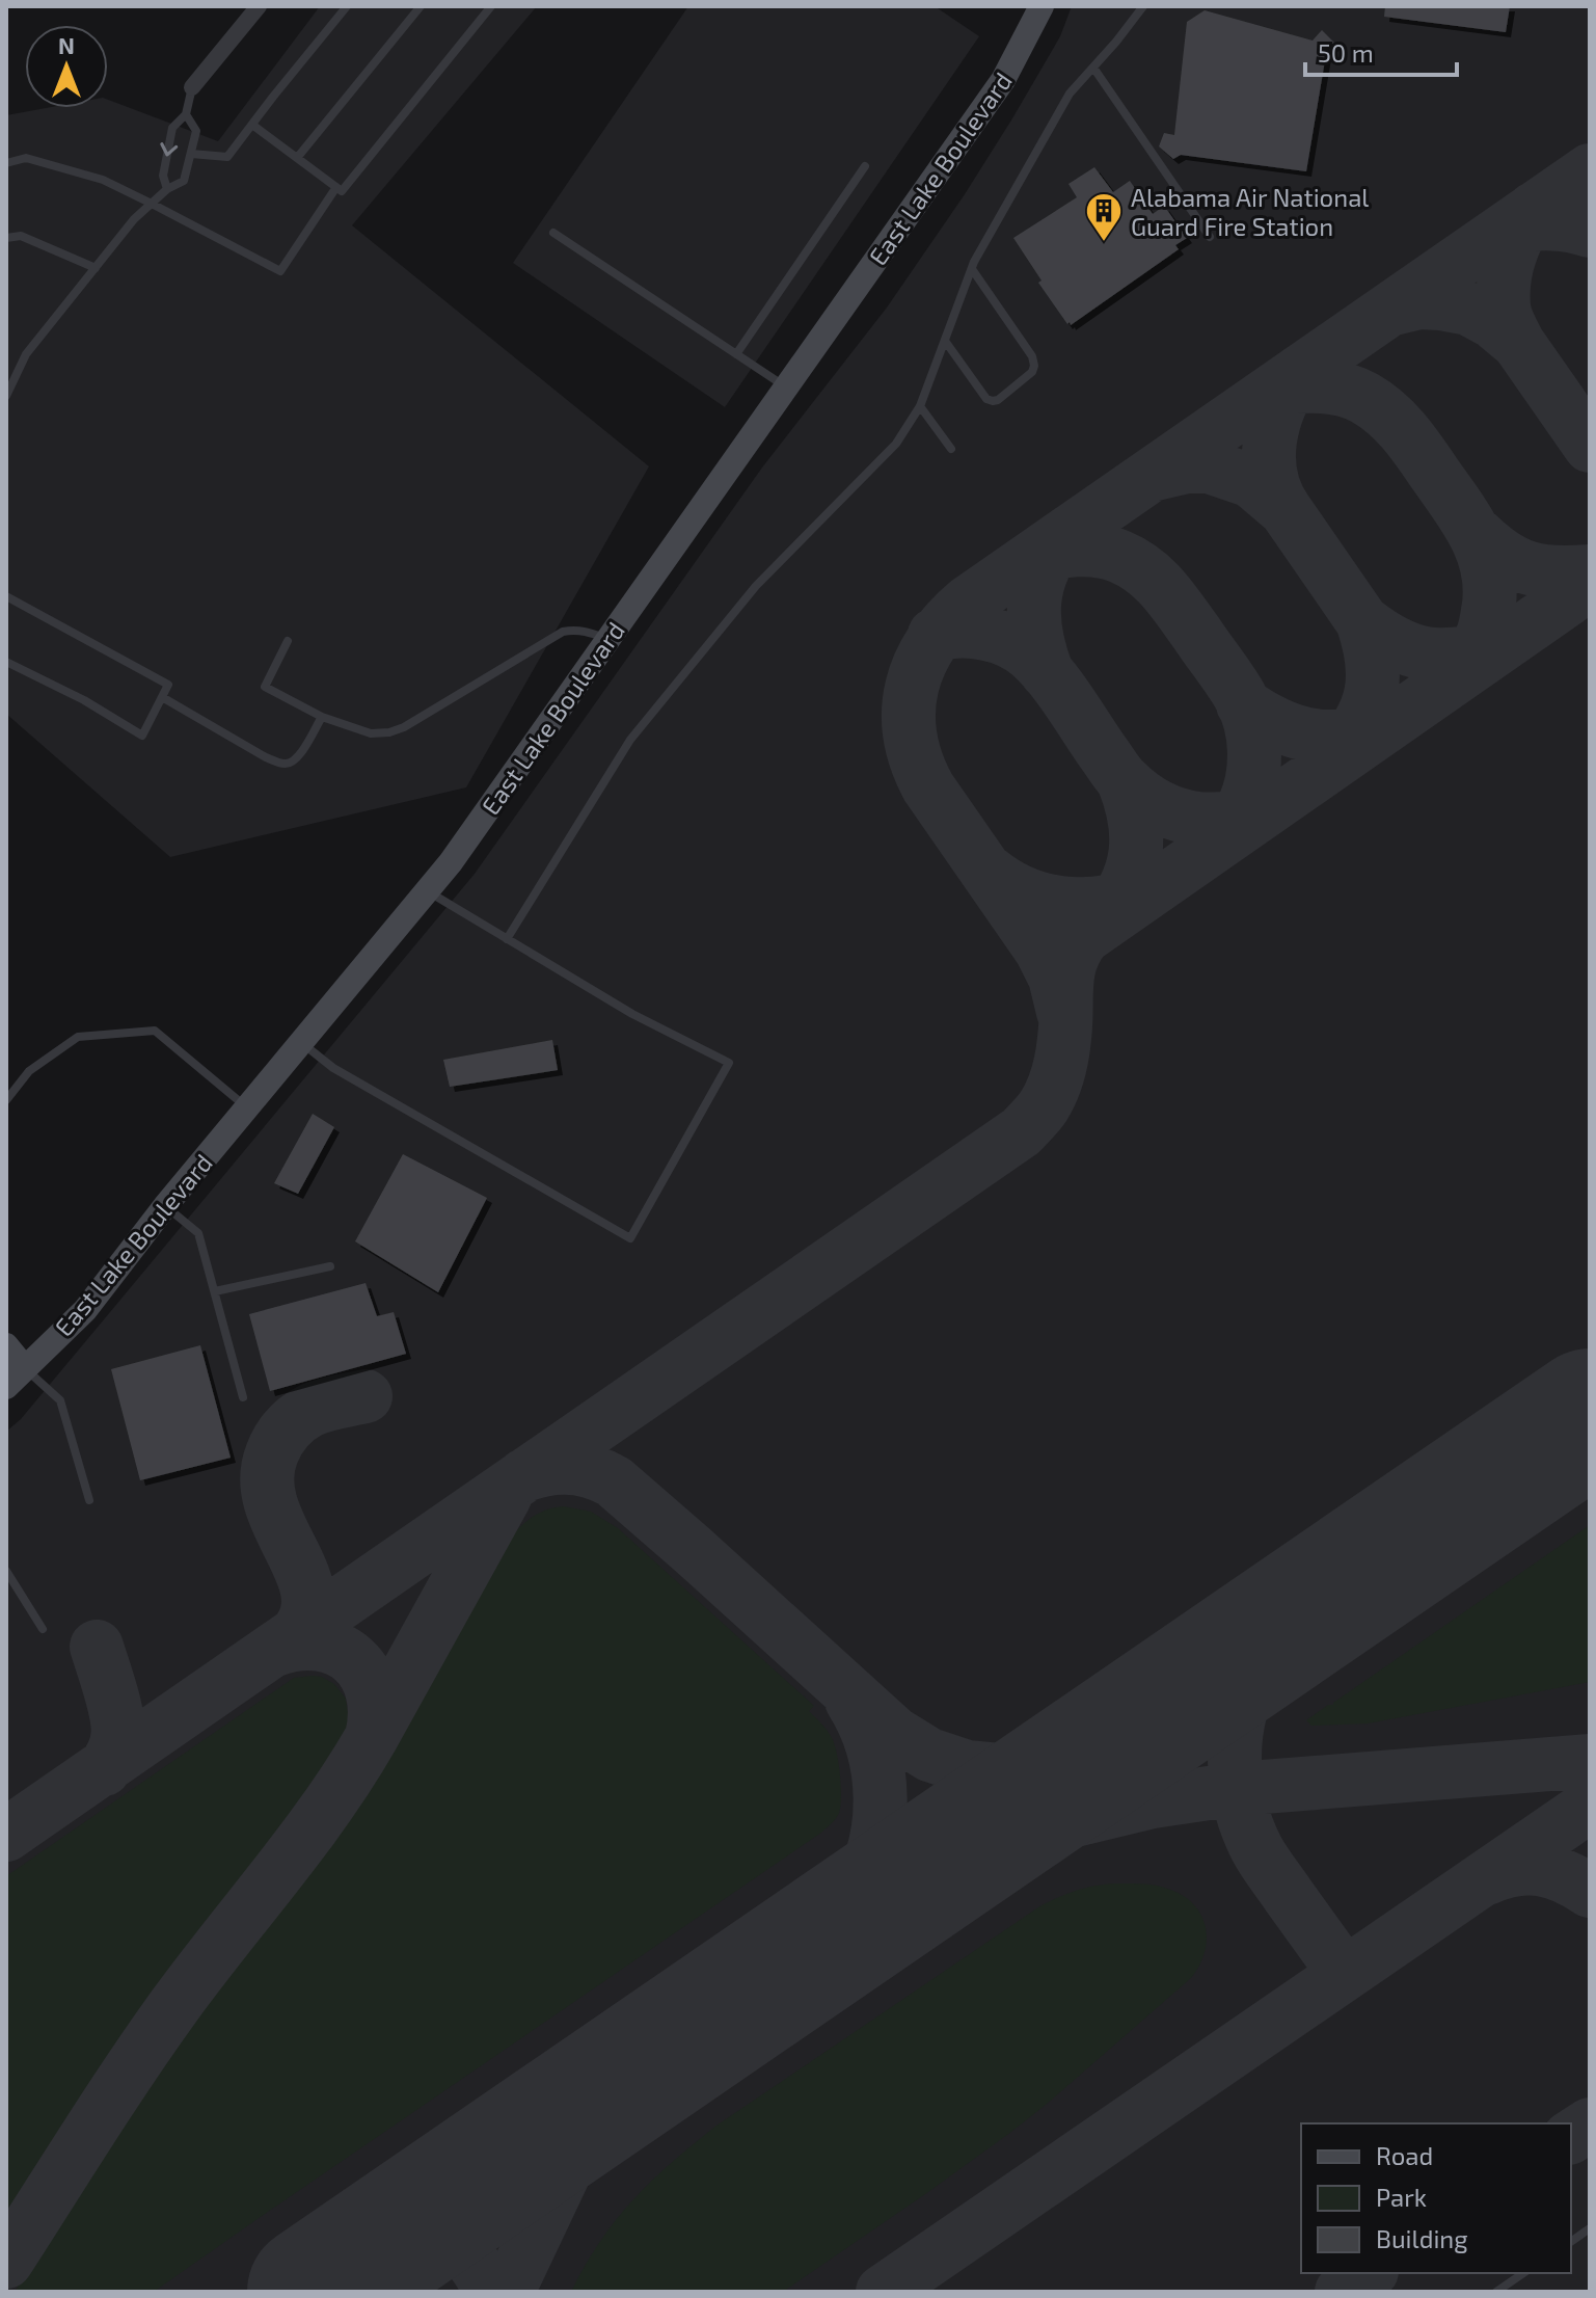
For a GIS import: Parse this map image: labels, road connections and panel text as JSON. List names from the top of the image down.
{
  "streets": {
    "street": ["East Lake Boulevard"]
  },
  "places": {
    "building": ["Alabama Air National Guard Fire Station"]
  },
  "legend": ["Road", "Park", "Building"],
  "scale_bar": "50 m",
  "north": "top"
}
